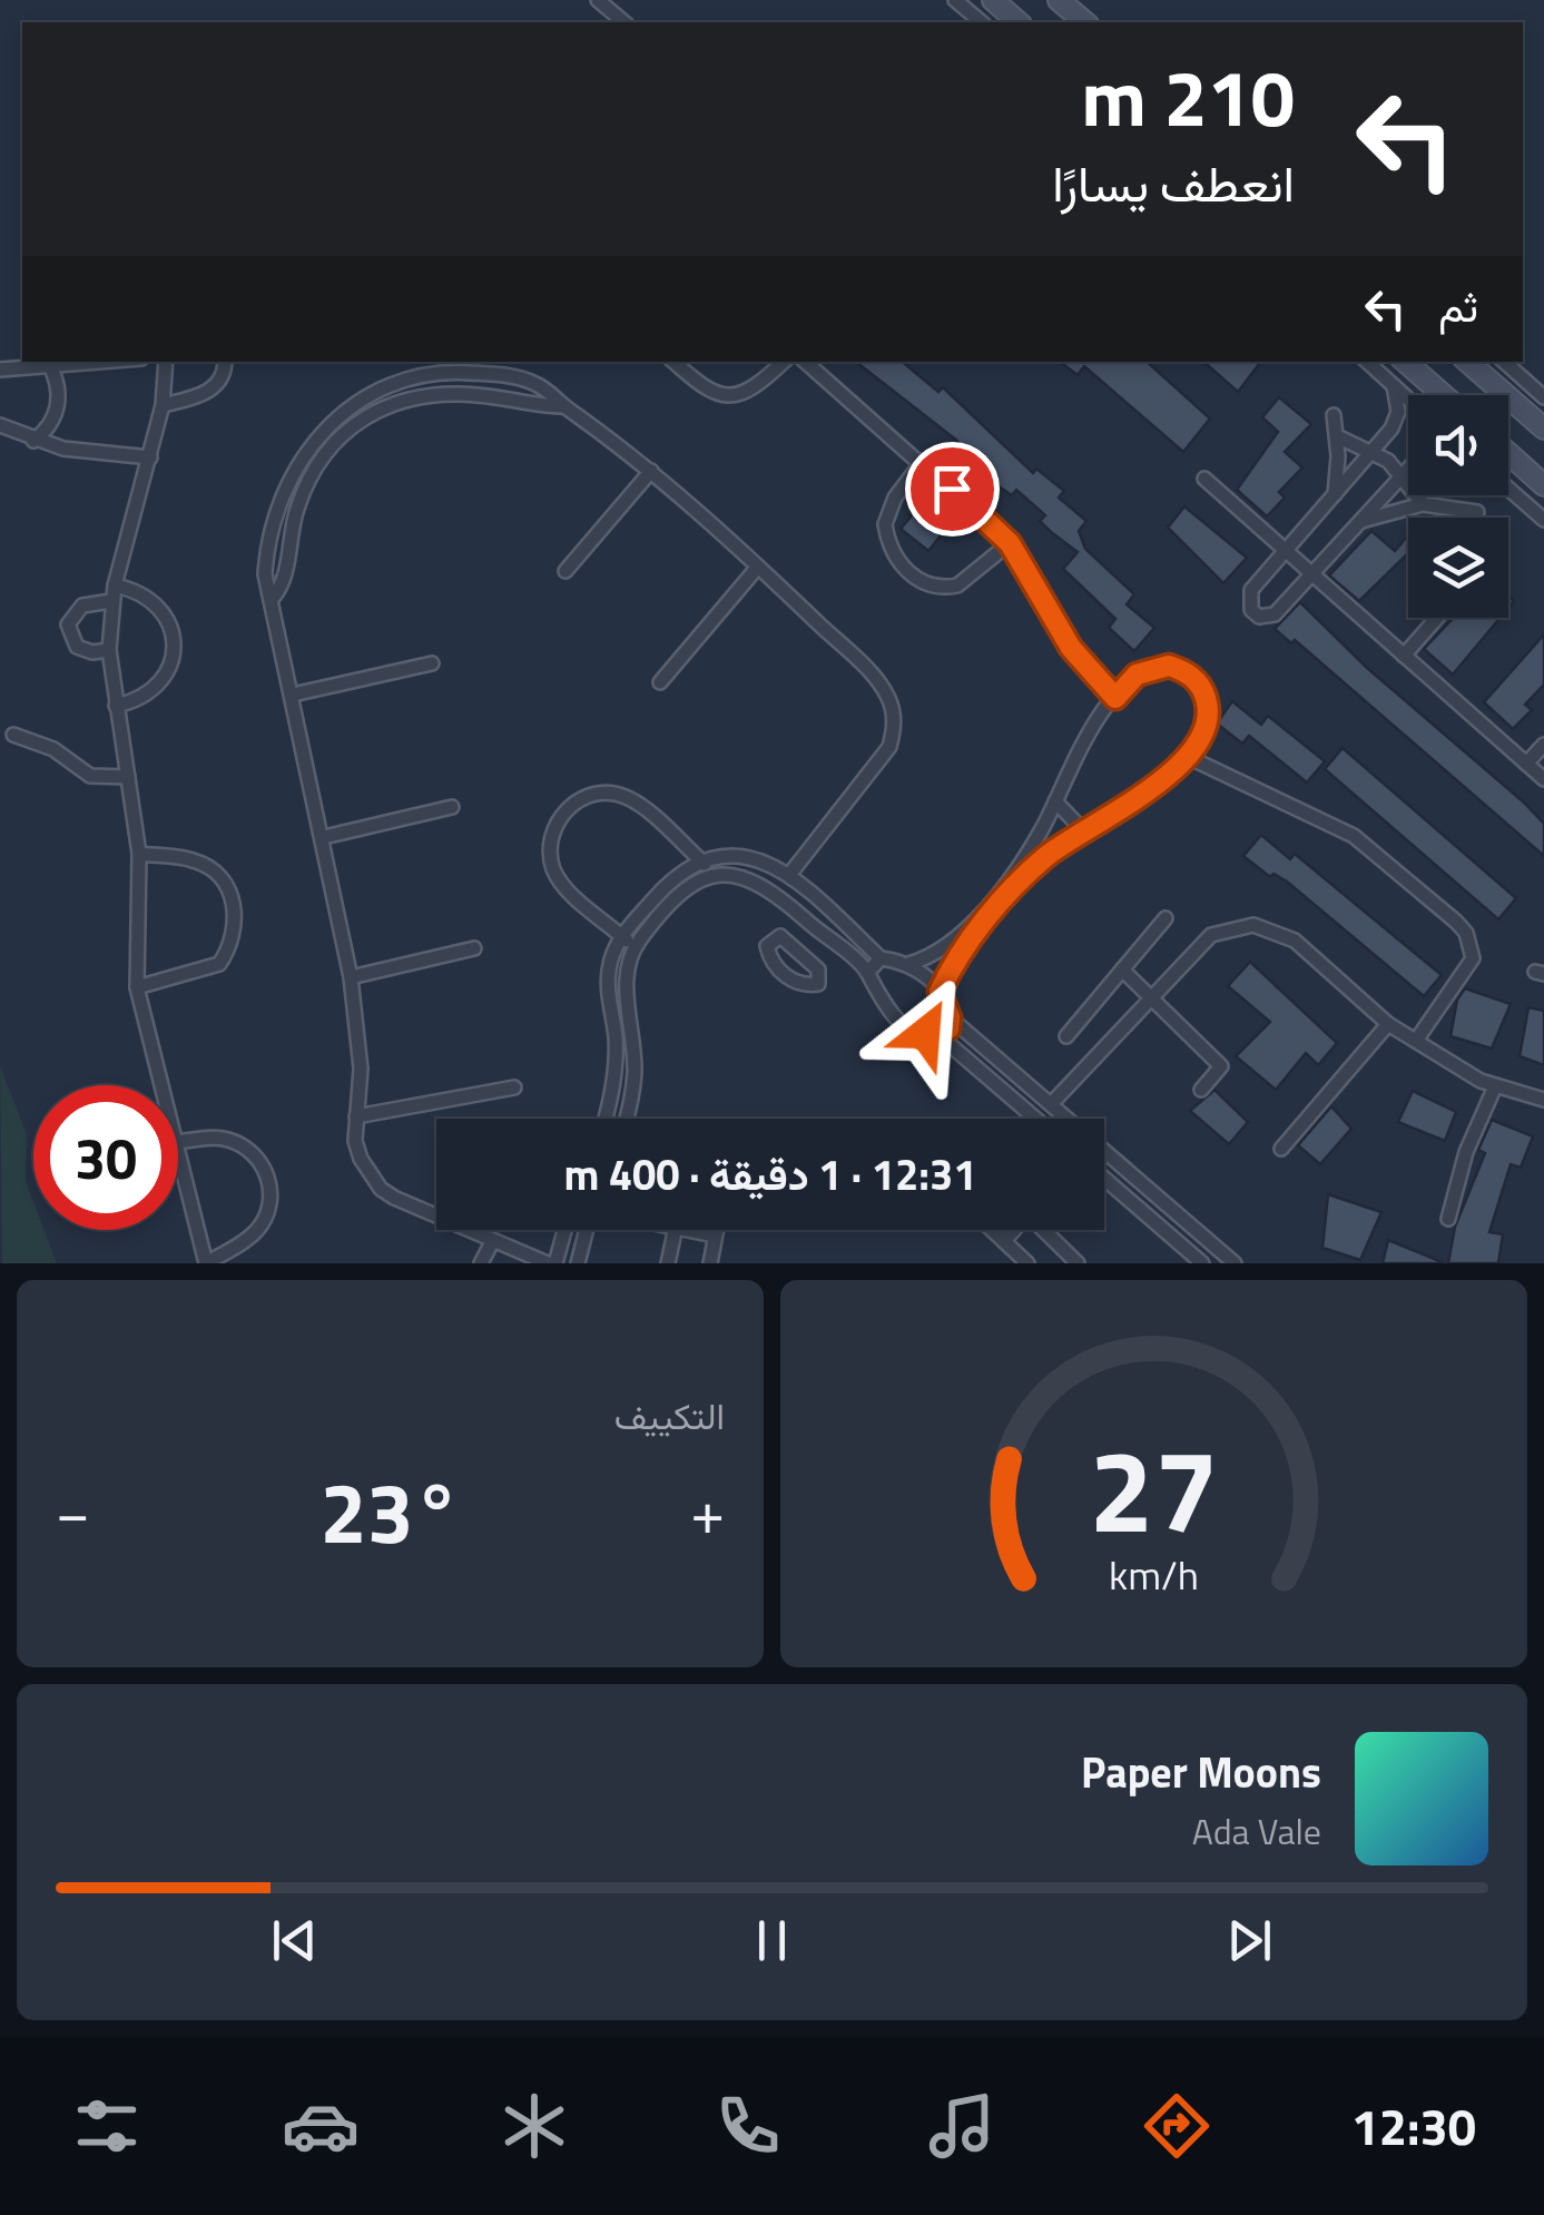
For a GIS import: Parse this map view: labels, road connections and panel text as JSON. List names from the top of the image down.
{
  "page": {
    "turn": ["210 m", "انعطف يسارًا"],
    "then": "ثم",
    "limit": "30",
    "trip": "12:31 · 1 دقيقة · 400 m",
    "tile": "التكييف",
    "heat": ["−", "23°", "+"],
    "song": ["Paper Moons", "Ada Vale"],
    "tabs": "12:30",
    "gauge": ["27", "km/h"]
  }
}
